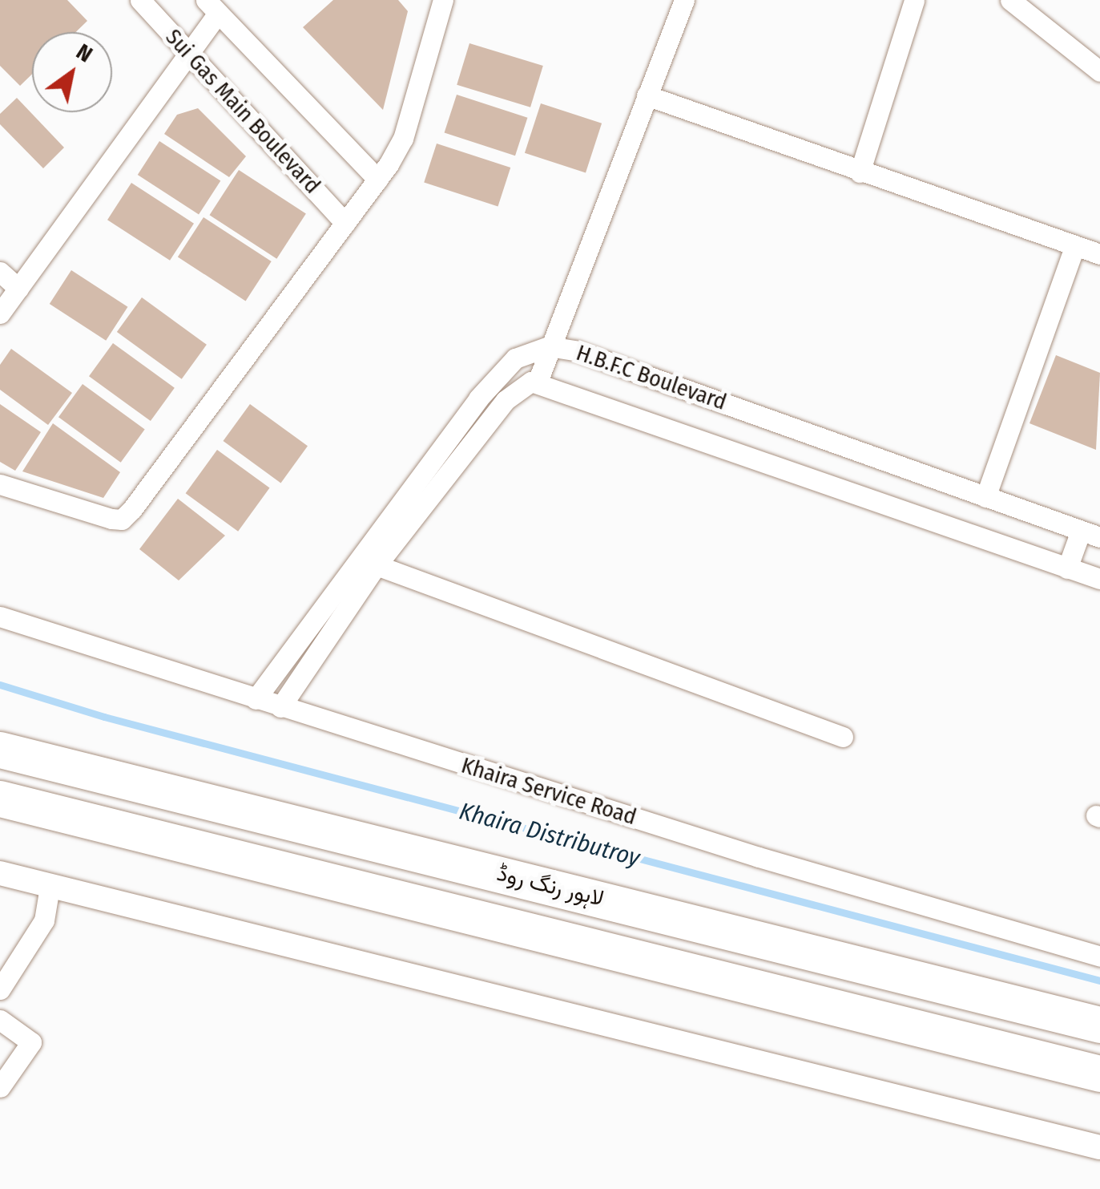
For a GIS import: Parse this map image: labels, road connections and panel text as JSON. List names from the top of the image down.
{
  "streets": {
    "highway": ["لاہور رنگ روڈ"],
    "street": ["Sui Gas Main Boulevard", "H.B.F.C Boulevard", "Khaira Service Road"]
  },
  "crossings": [
    ["H.B.F.C Boulevard", "Khaira Service Road"]
  ],
  "water": ["Khaira Distributroy"],
  "north": "top right"
}
